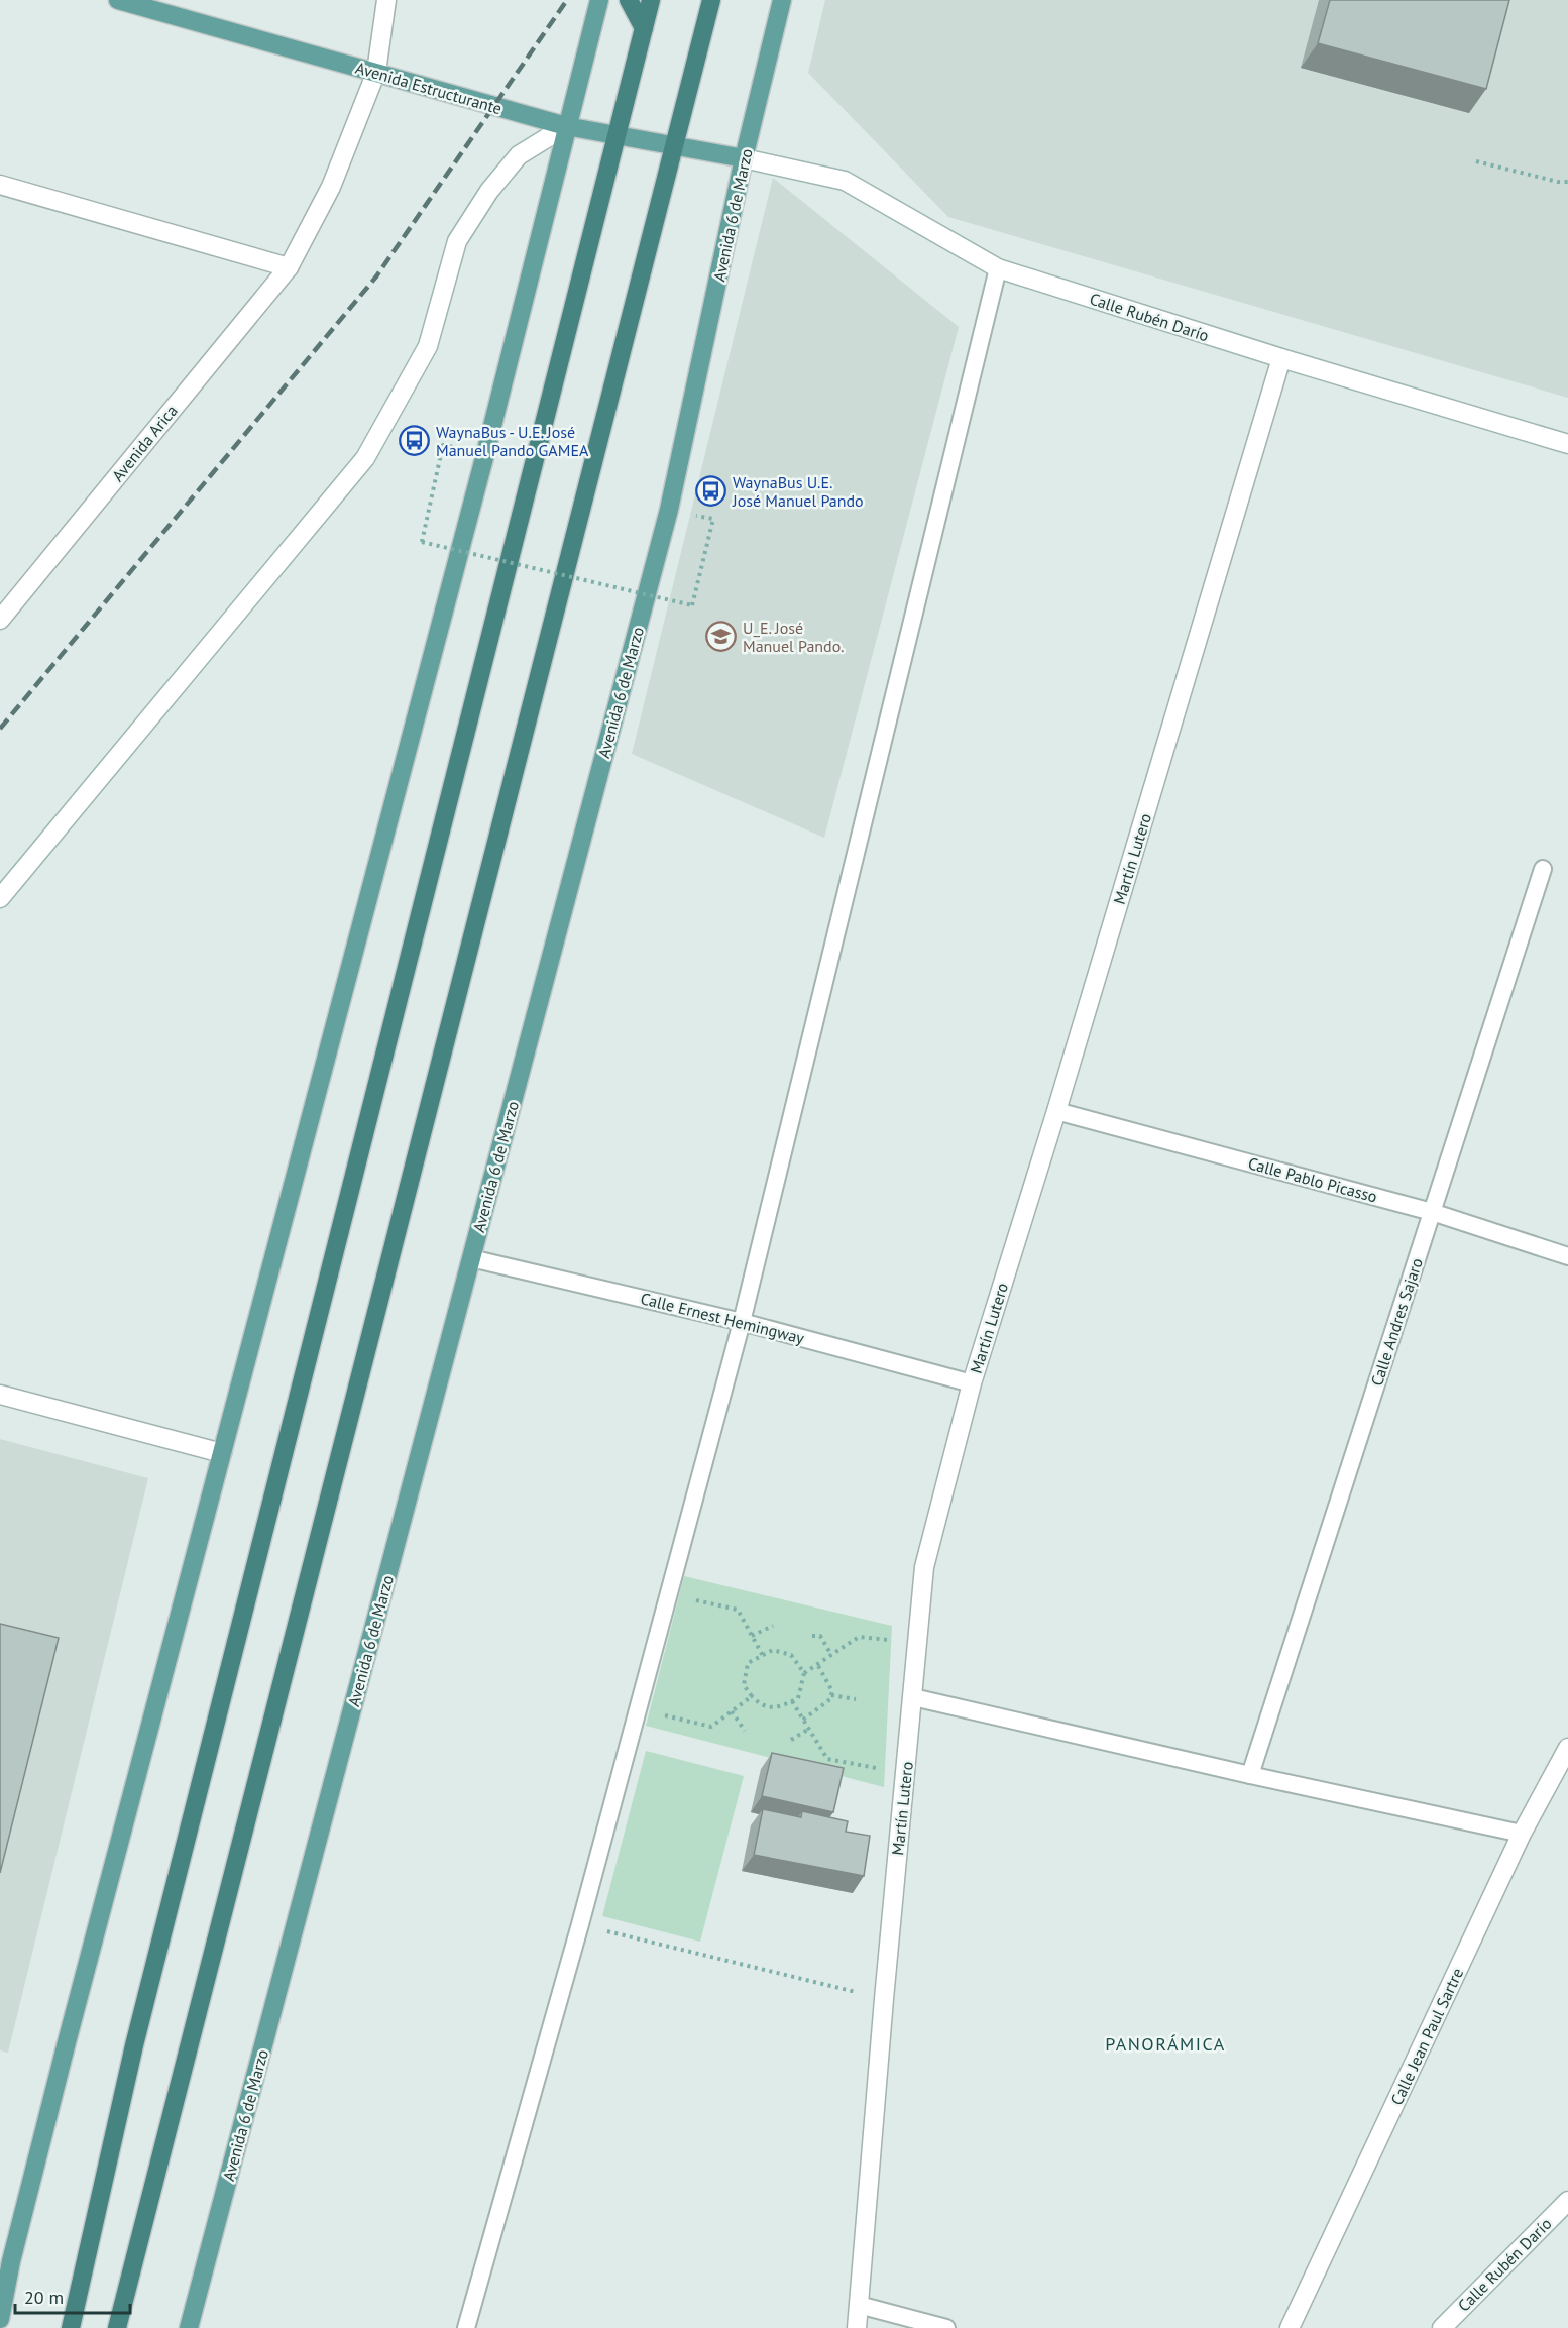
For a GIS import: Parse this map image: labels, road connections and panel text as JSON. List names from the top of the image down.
{
  "streets": {
    "main road": ["Avenida Estructurante", "Avenida 6 de Marzo"],
    "street": [
      "Calle Rubén Darío",
      "Avenida Arica",
      "Martín Lutero",
      "Calle Jean Paul Sartre"
    ],
    "lane": ["Calle Pablo Picasso", "Calle Ernest Hemingway", "Calle Andres Sajaro"]
  },
  "crossings": [
    ["Avenida Estructurante", "Avenida 6 de Marzo"],
    ["Avenida Estructurante", "Calle Rubén Darío"],
    ["Avenida Estructurante", "Avenida Arica"],
    ["Avenida 6 de Marzo", "Calle Rubén Darío"],
    ["Avenida 6 de Marzo", "Calle Ernest Hemingway"],
    ["Calle Rubén Darío", "Martín Lutero"],
    ["Martín Lutero", "Calle Pablo Picasso"],
    ["Martín Lutero", "Calle Ernest Hemingway"],
    ["Calle Pablo Picasso", "Calle Andres Sajaro"]
  ],
  "districts": ["PANORÁMICA"],
  "places": {
    "bus stop": ["WaynaBus - U.E. José Manuel Pando GAMEA", "WaynaBus U.E. José Manuel Pando"],
    "school or university": ["U_E. José Manuel Pando."]
  },
  "scale_bar": "20 m"
}
